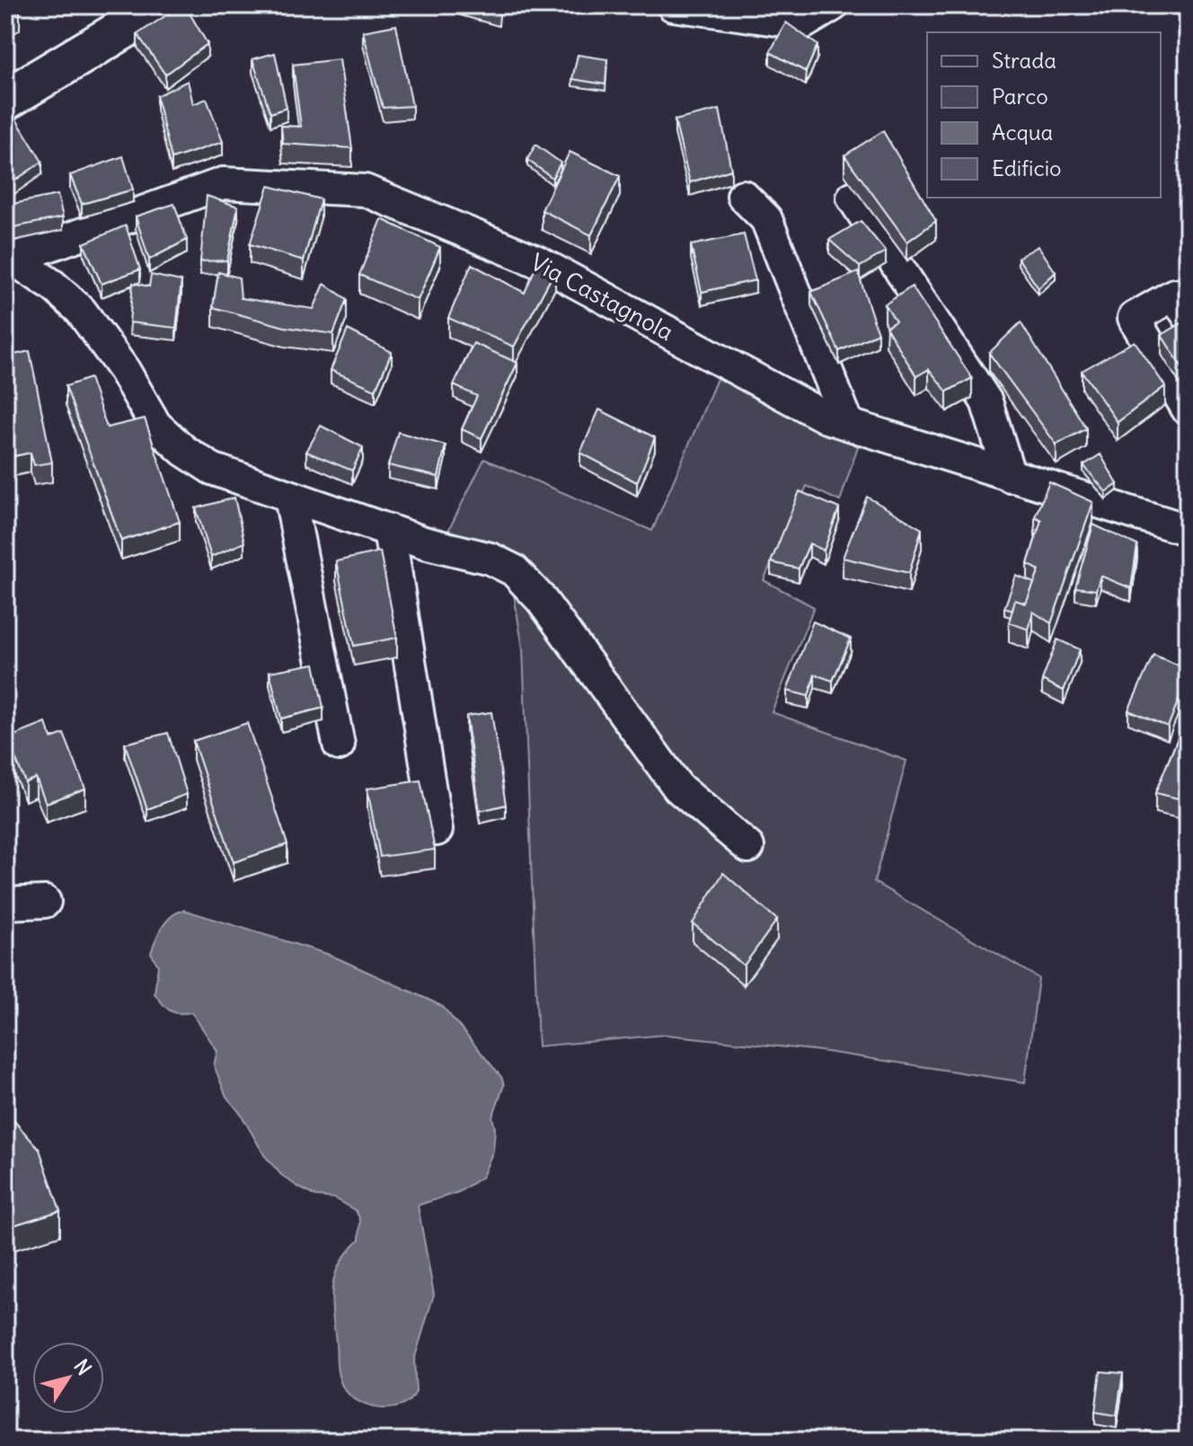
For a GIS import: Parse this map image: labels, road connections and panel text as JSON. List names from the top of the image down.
{
  "streets": {
    "street": ["Via Castagnola"]
  },
  "legend": [
    "Strada",
    "Parco",
    "Acqua",
    "Edificio"
  ],
  "north": "top right"
}
